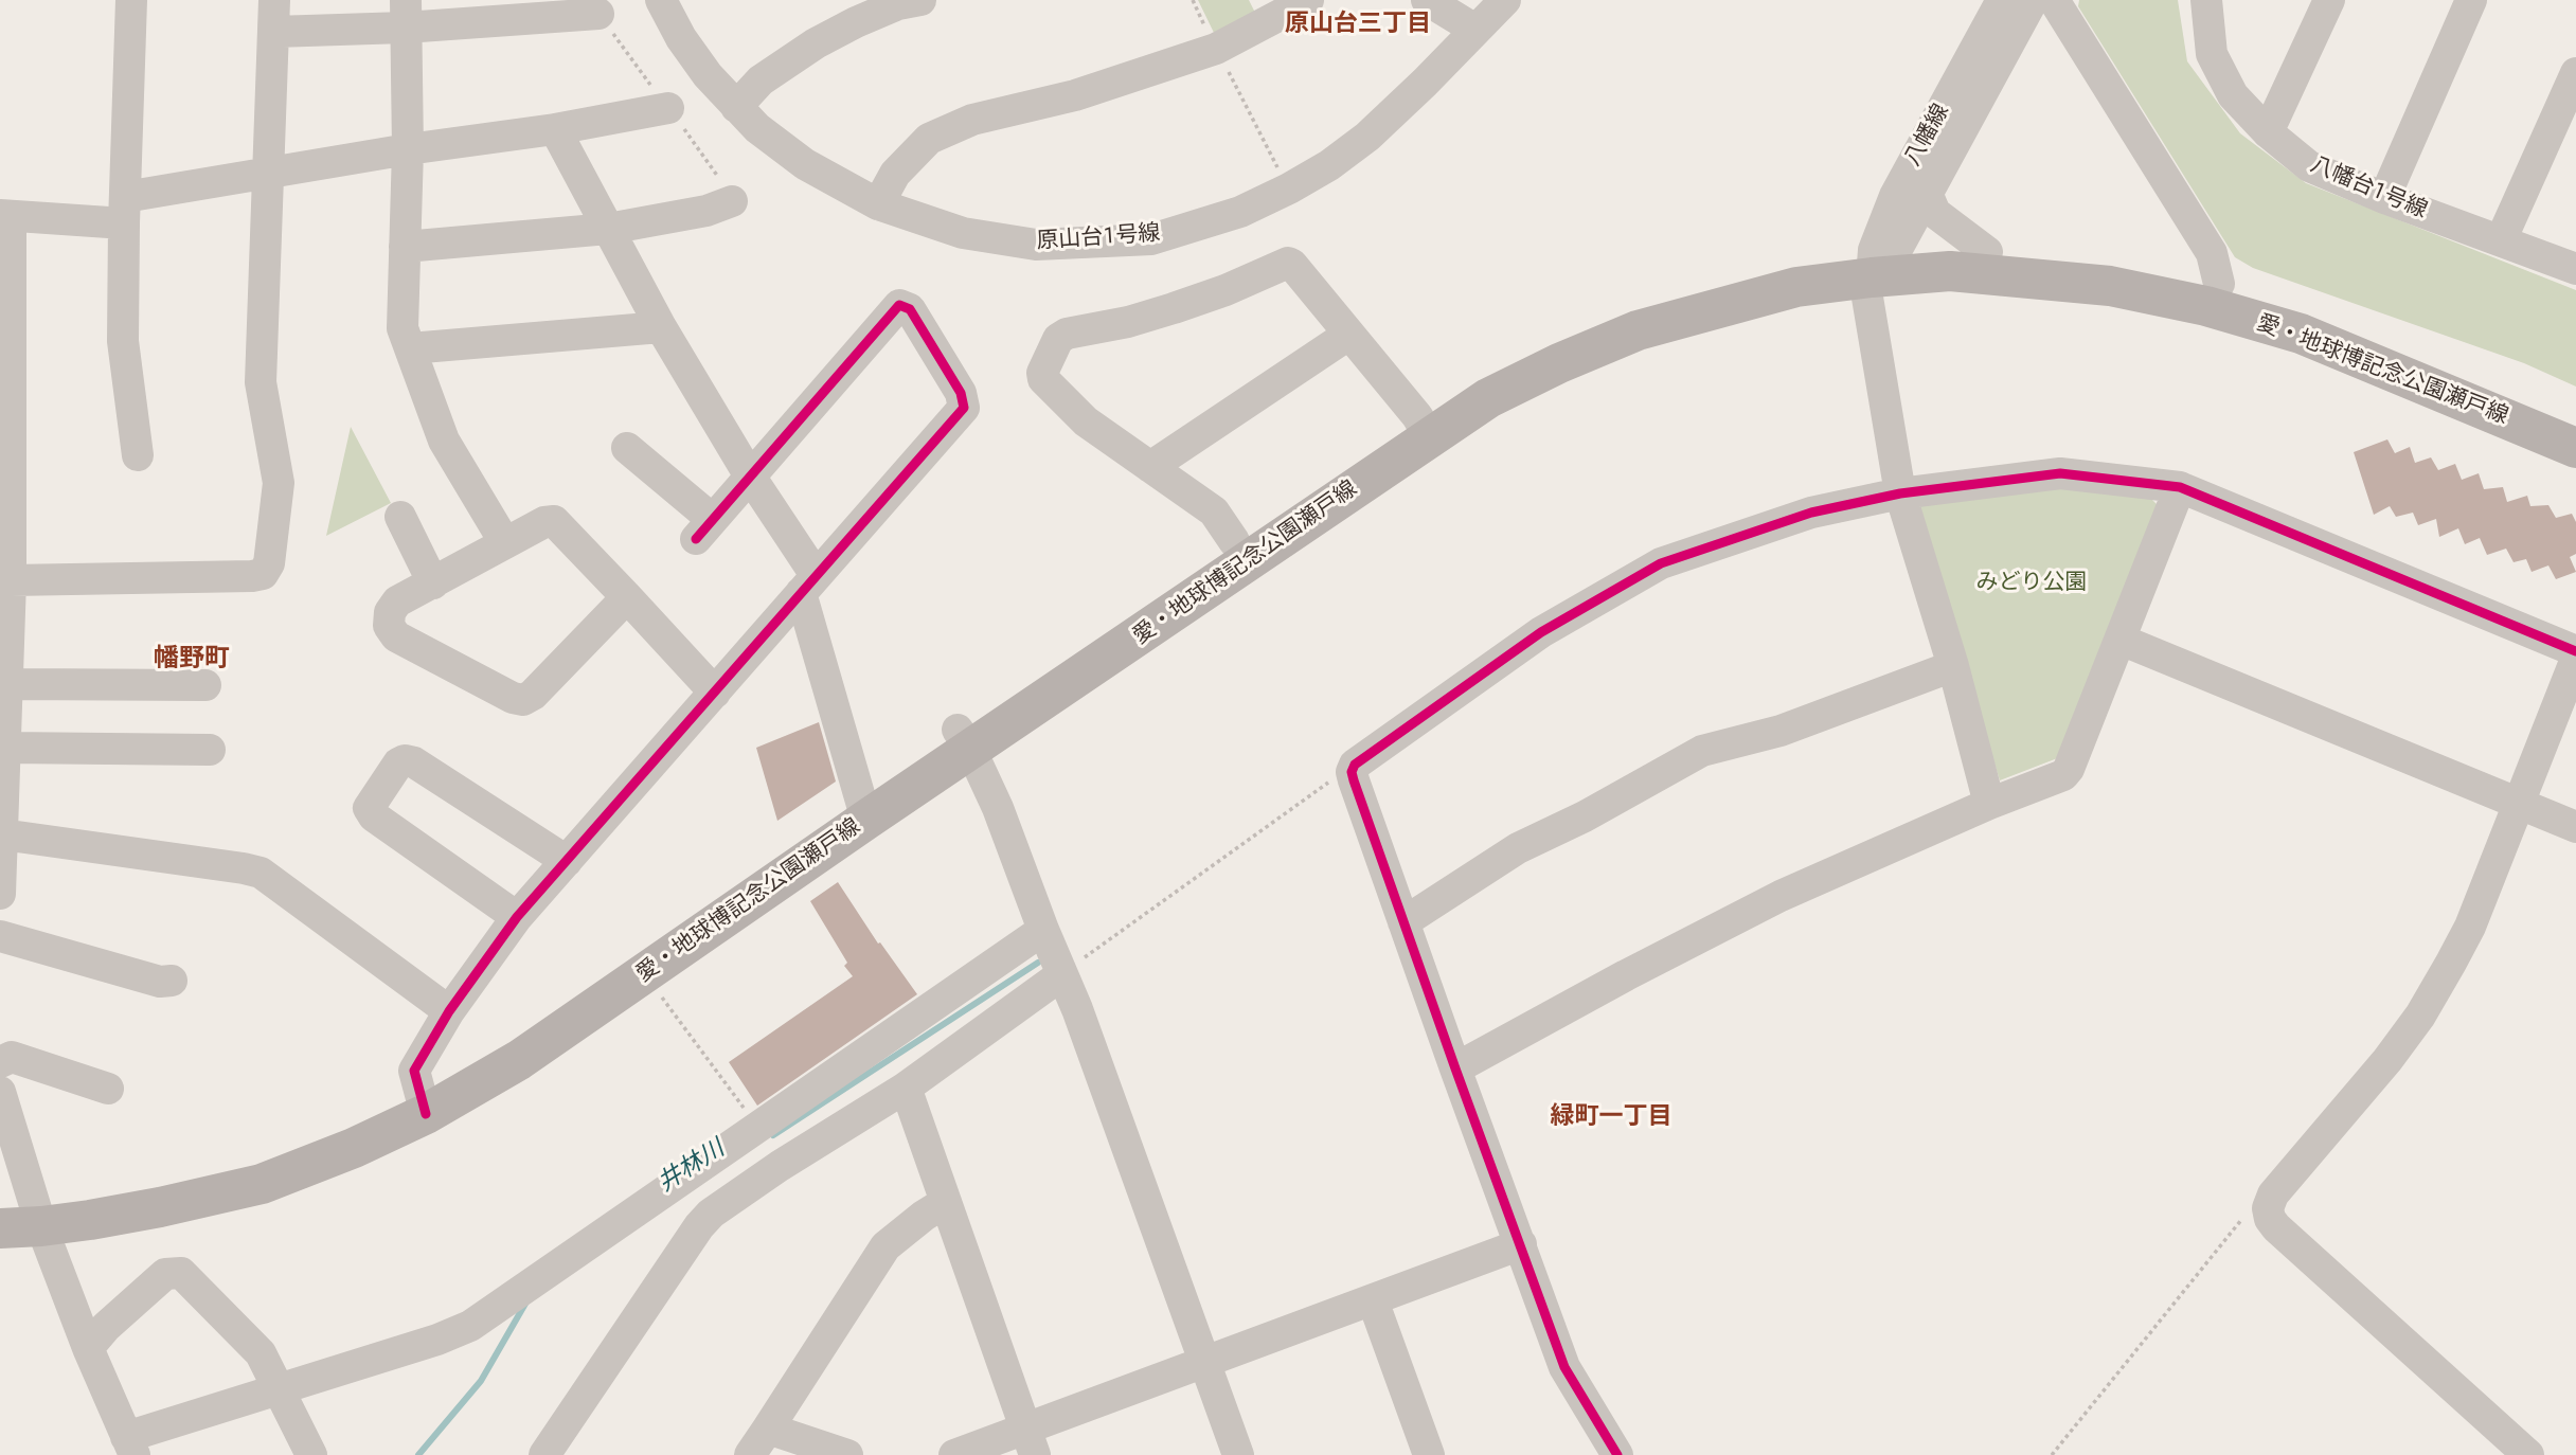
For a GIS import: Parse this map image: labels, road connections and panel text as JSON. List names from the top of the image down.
{
  "streets": {
    "main road": ["愛・地球博記念公園瀬戸線"],
    "street": ["八幡線", "八幡台１号線", "原山台１号線"]
  },
  "crossings": [
    ["八幡線", "愛・地球博記念公園瀬戸線"]
  ],
  "districts": ["原山台三丁目", "幡野町", "緑町一丁目"],
  "water": ["井林川"],
  "parks": ["みどり公園"]
}
